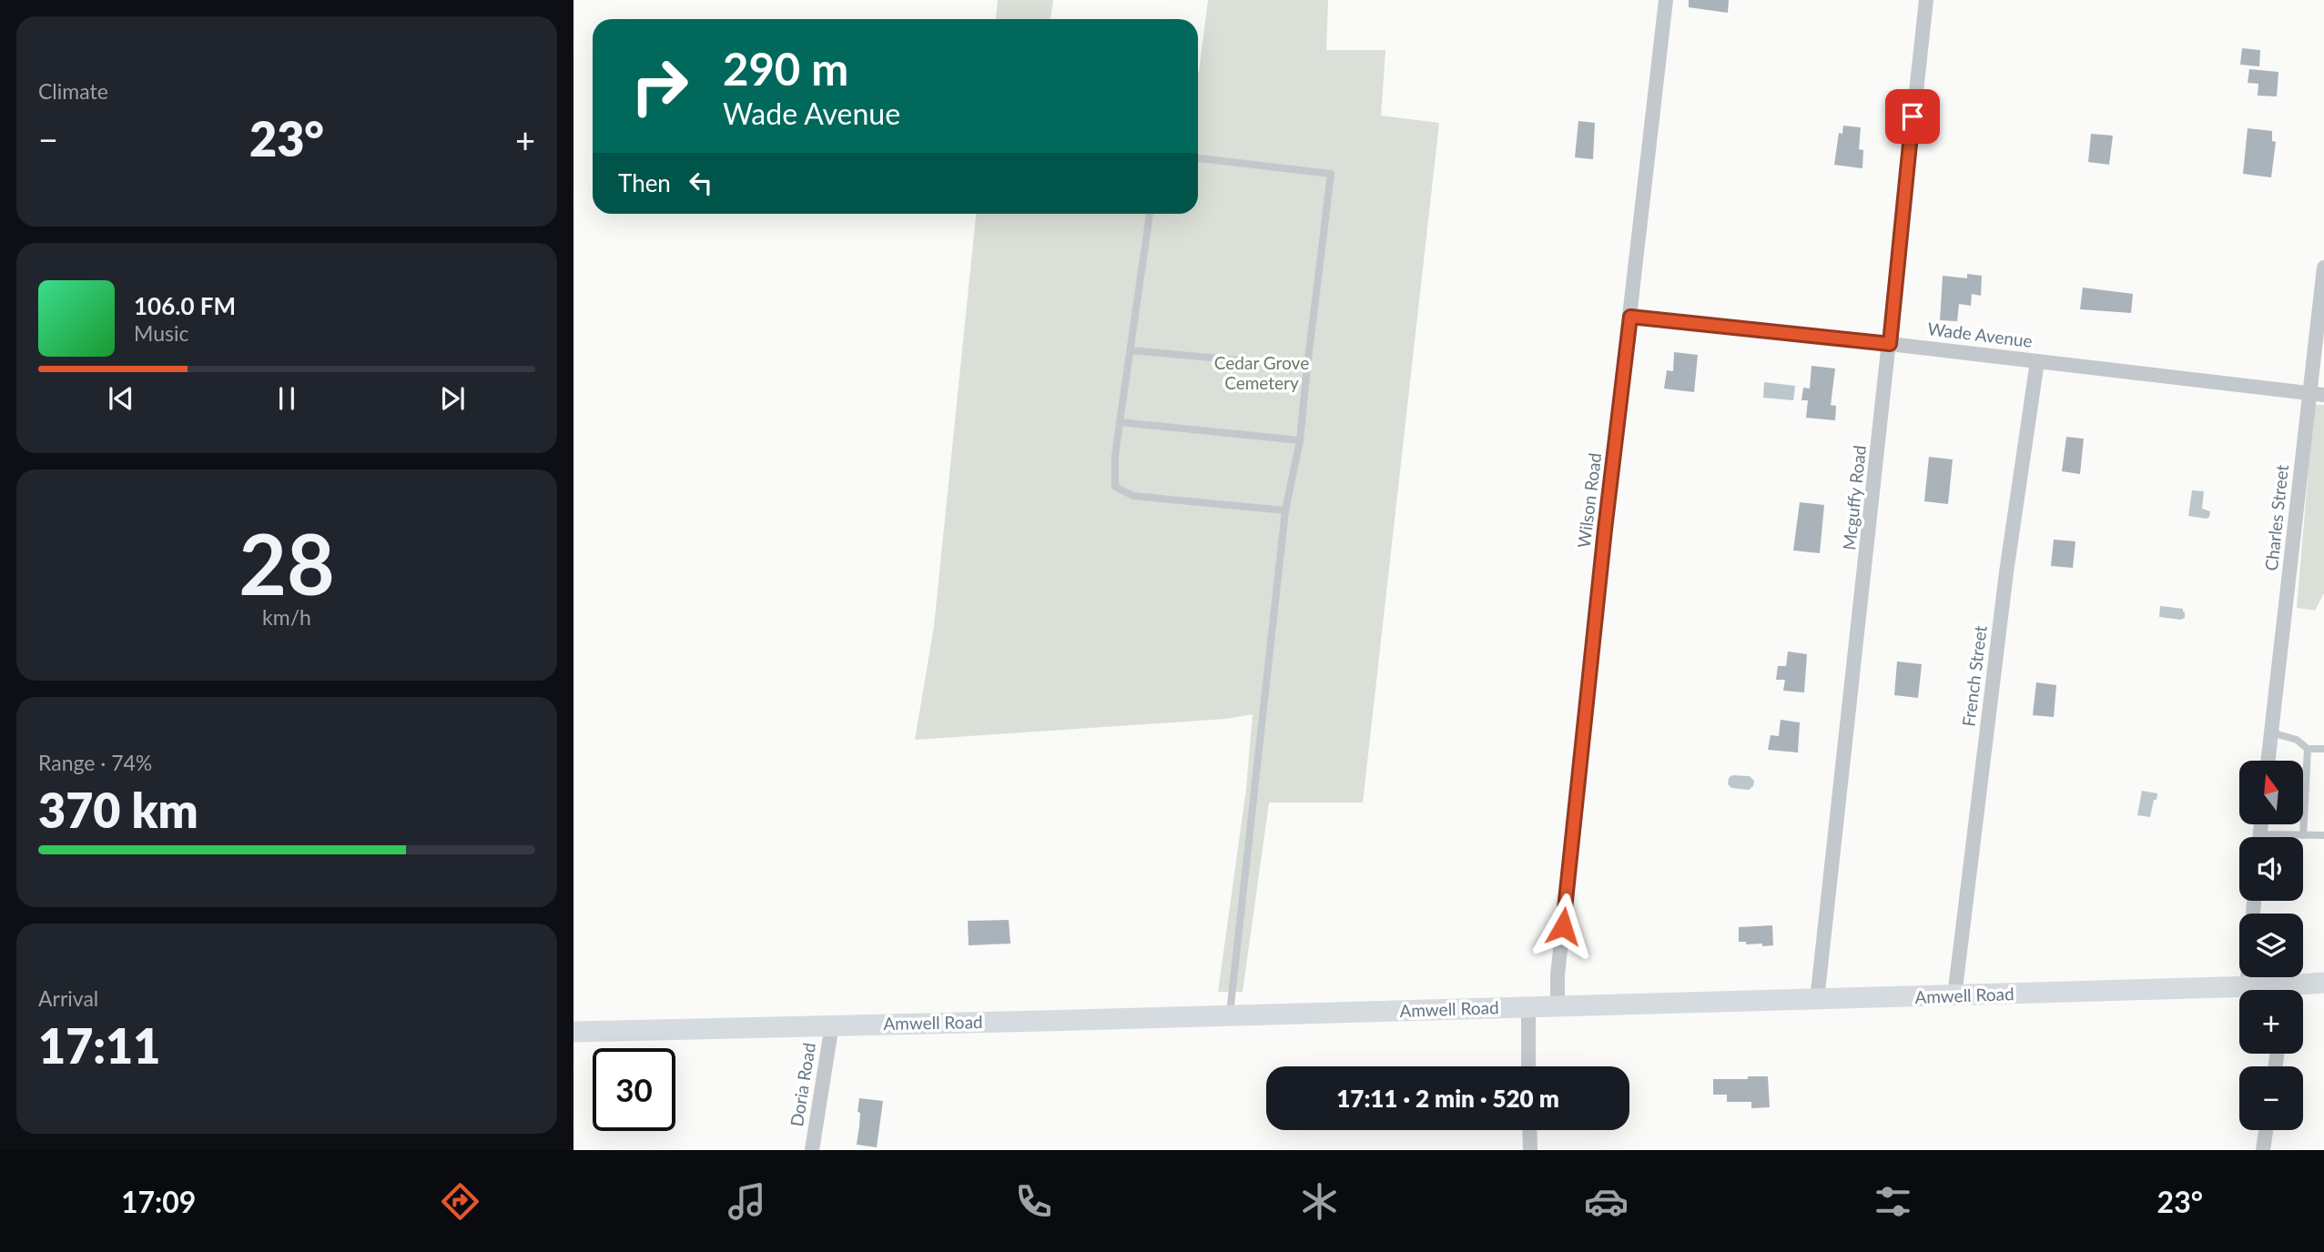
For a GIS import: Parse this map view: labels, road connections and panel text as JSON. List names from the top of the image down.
{
  "streets": {
    "main road": ["Amwell Road"],
    "street": [
      "Wade Avenue",
      "Mcguffy Road",
      "Wilson Road",
      "Charles Street",
      "French Street",
      "Doria Road"
    ]
  },
  "crossings": [
    ["Wade Avenue", "Mcguffy Road"],
    ["Wade Avenue", "Wilson Road"],
    ["Wade Avenue", "Charles Street"],
    ["Wade Avenue", "French Street"],
    ["Mcguffy Road", "Amwell Road"],
    ["Wilson Road", "Amwell Road"],
    ["French Street", "Amwell Road"],
    ["Amwell Road", "Doria Road"]
  ],
  "parks": ["Cedar Grove Cemetery"],
  "north": "top",
  "page": {
    "tile": [
      "Climate",
      ["28", "km/h"],
      ["Range · 74%", "370 km"],
      ["Arrival", "17:11"]
    ],
    "turn": ["290 m", "Wade Avenue"],
    "heat": ["−", "23°", "+"],
    "then": "Then",
    "song": ["106.0 FM", "Music"],
    "map_buttons": ["+", "−"],
    "limit": "30",
    "trip": "17:11 · 2 min · 520 m",
    "tabs": ["17:09", "23°"]
  }
}
